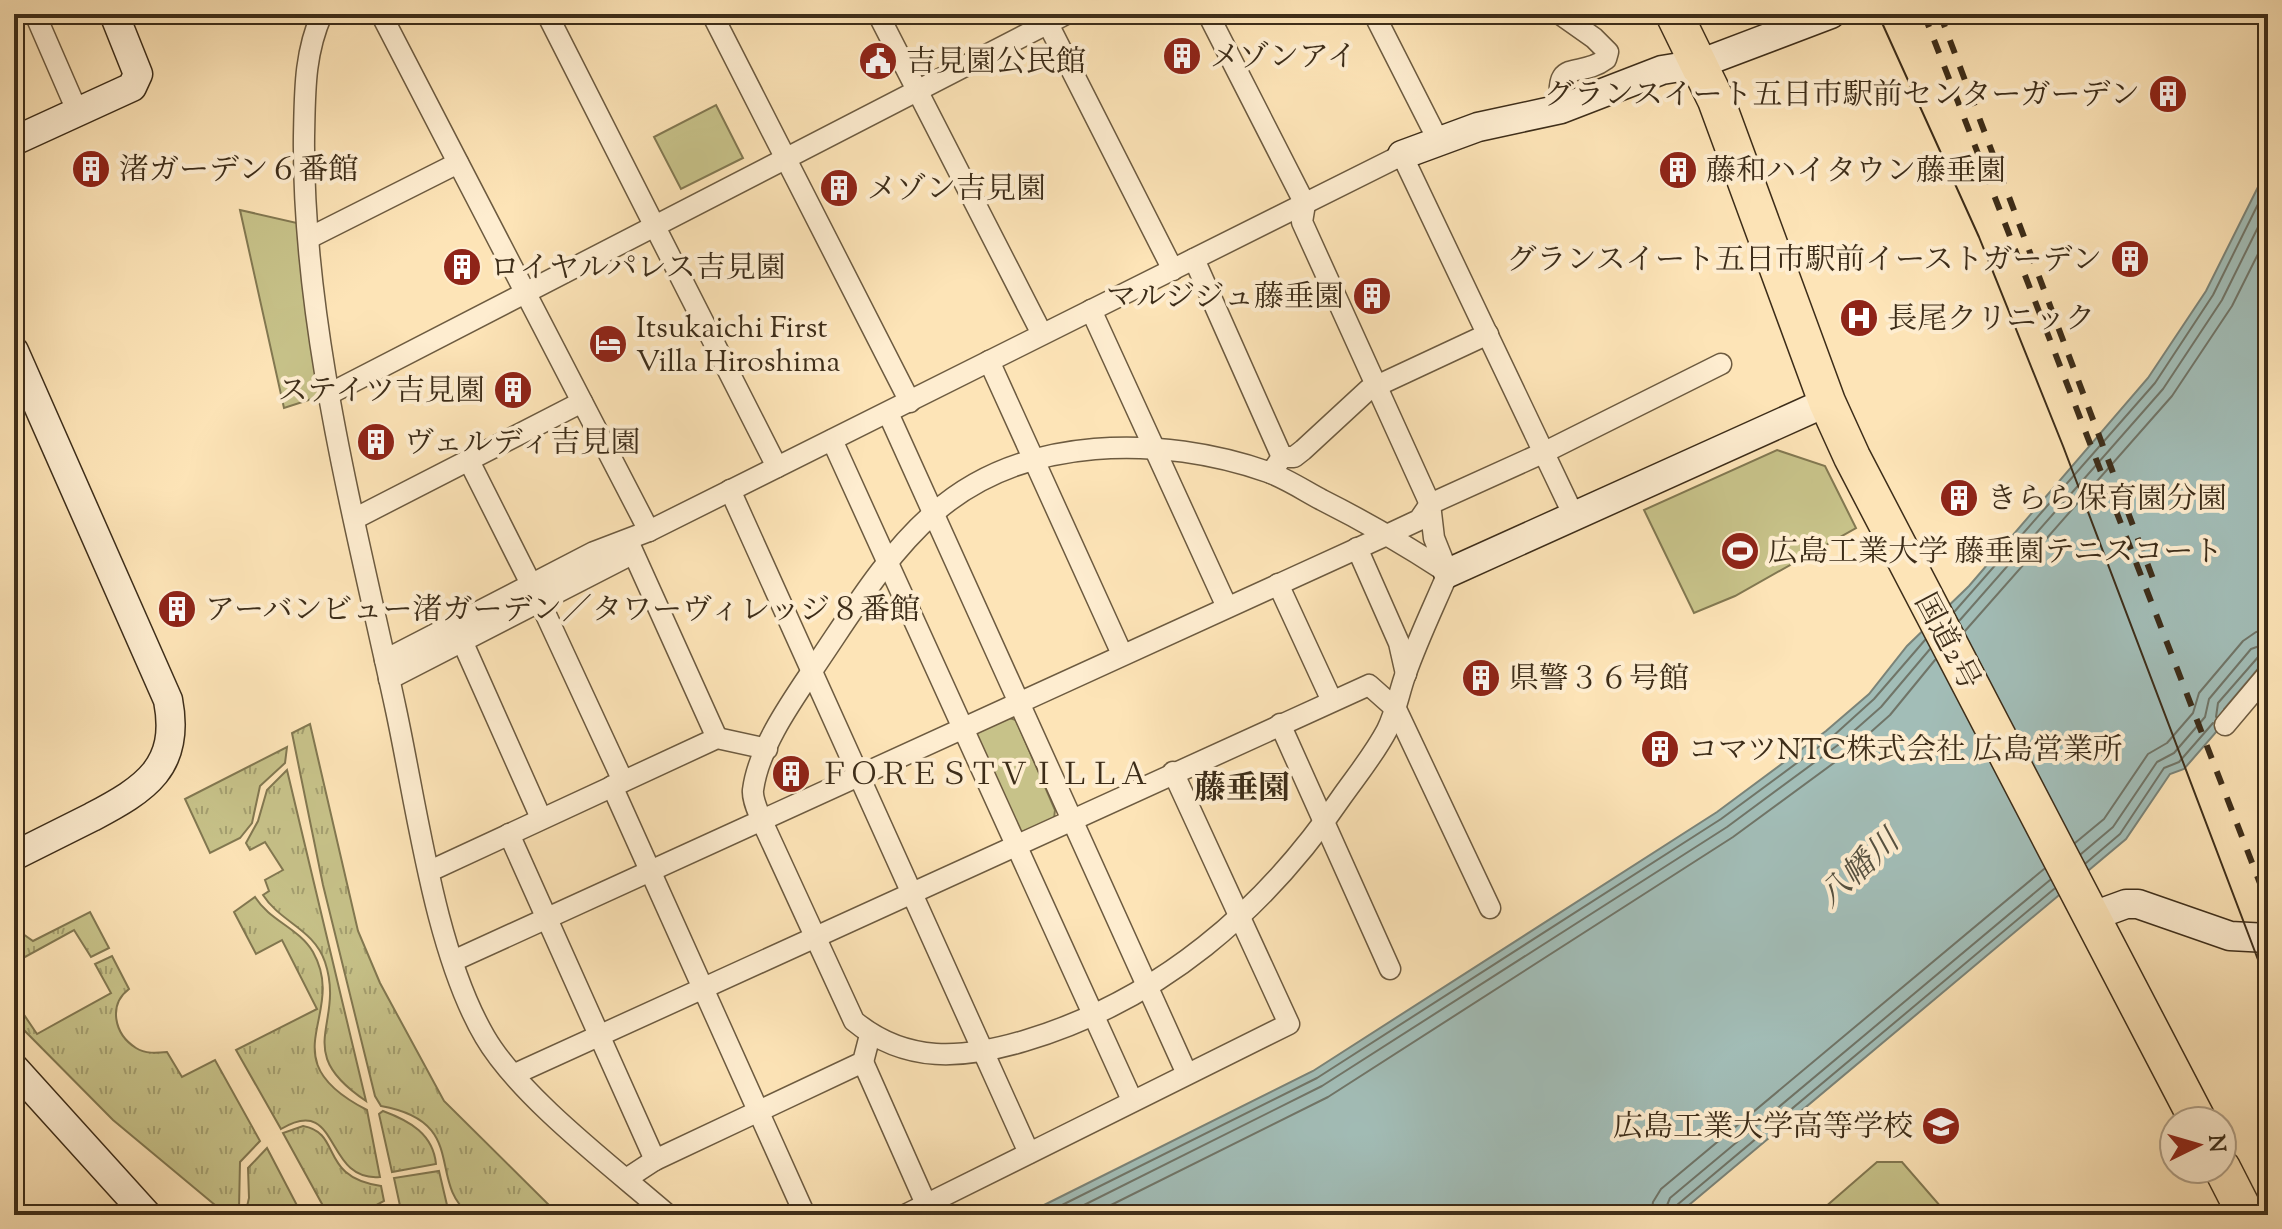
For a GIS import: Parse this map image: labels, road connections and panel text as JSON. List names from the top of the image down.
{
  "streets": {
    "highway": ["国道2号"]
  },
  "districts": ["藤垂園"],
  "water": ["八幡川"],
  "places": {
    "building": [
      "メゾンアイ",
      "グランスイート五日市駅前センターガーデン",
      "渚ガーデン６番館",
      "藤和ハイタウン藤垂園",
      "メゾン吉見園",
      "グランスイート五日市駅前イーストガーデン",
      "ロイヤルパレス吉見園",
      "マルジジュ藤垂園",
      "ステイツ吉見園",
      "ヴェルディ吉見園",
      "きらら保育園分園",
      "アーバンビュー渚ガーデン／タワーヴィレッジ８番館",
      "県警３６号館",
      "コマツNTC株式会社 広島営業所",
      "ＦＯＲＥＳＴＶＩＬＬＡ"
    ],
    "public building": ["吉見園公民館"],
    "hospital": ["長尾クリニック"],
    "hotel": ["Itsukaichi First Villa Hiroshima"],
    "sports": ["広島工業大学 藤垂園テニスコート"],
    "school or university": ["広島工業大学高等学校"]
  },
  "north": "right"
}
